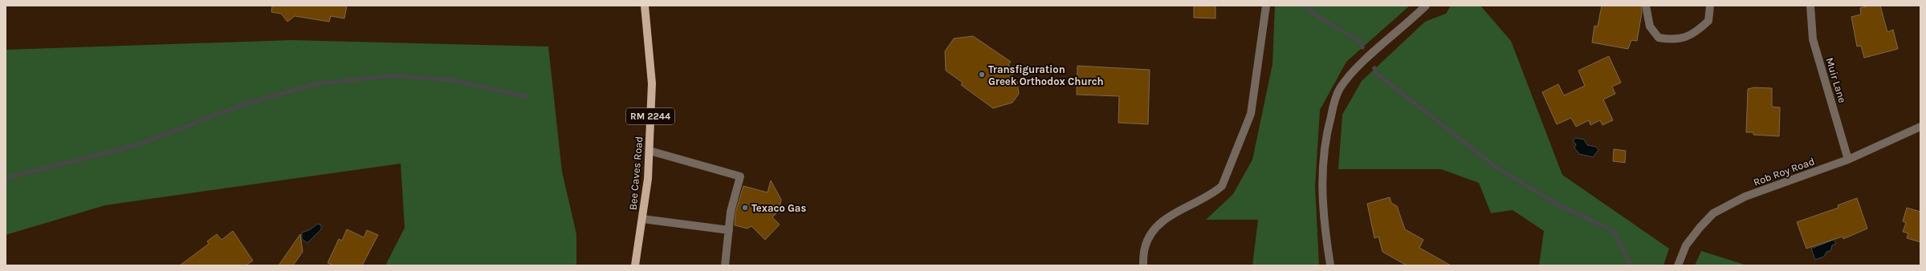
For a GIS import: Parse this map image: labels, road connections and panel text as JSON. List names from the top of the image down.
{
  "streets": {
    "main road": ["RM 2244", "Bee Caves Road"],
    "street": ["Muir Lane", "Rob Roy Road"]
  },
  "crossings": [
    ["Muir Lane", "Rob Roy Road"]
  ],
  "places": ["Transfiguration Greek Orthodox Church", "Texaco Gas"]
}
